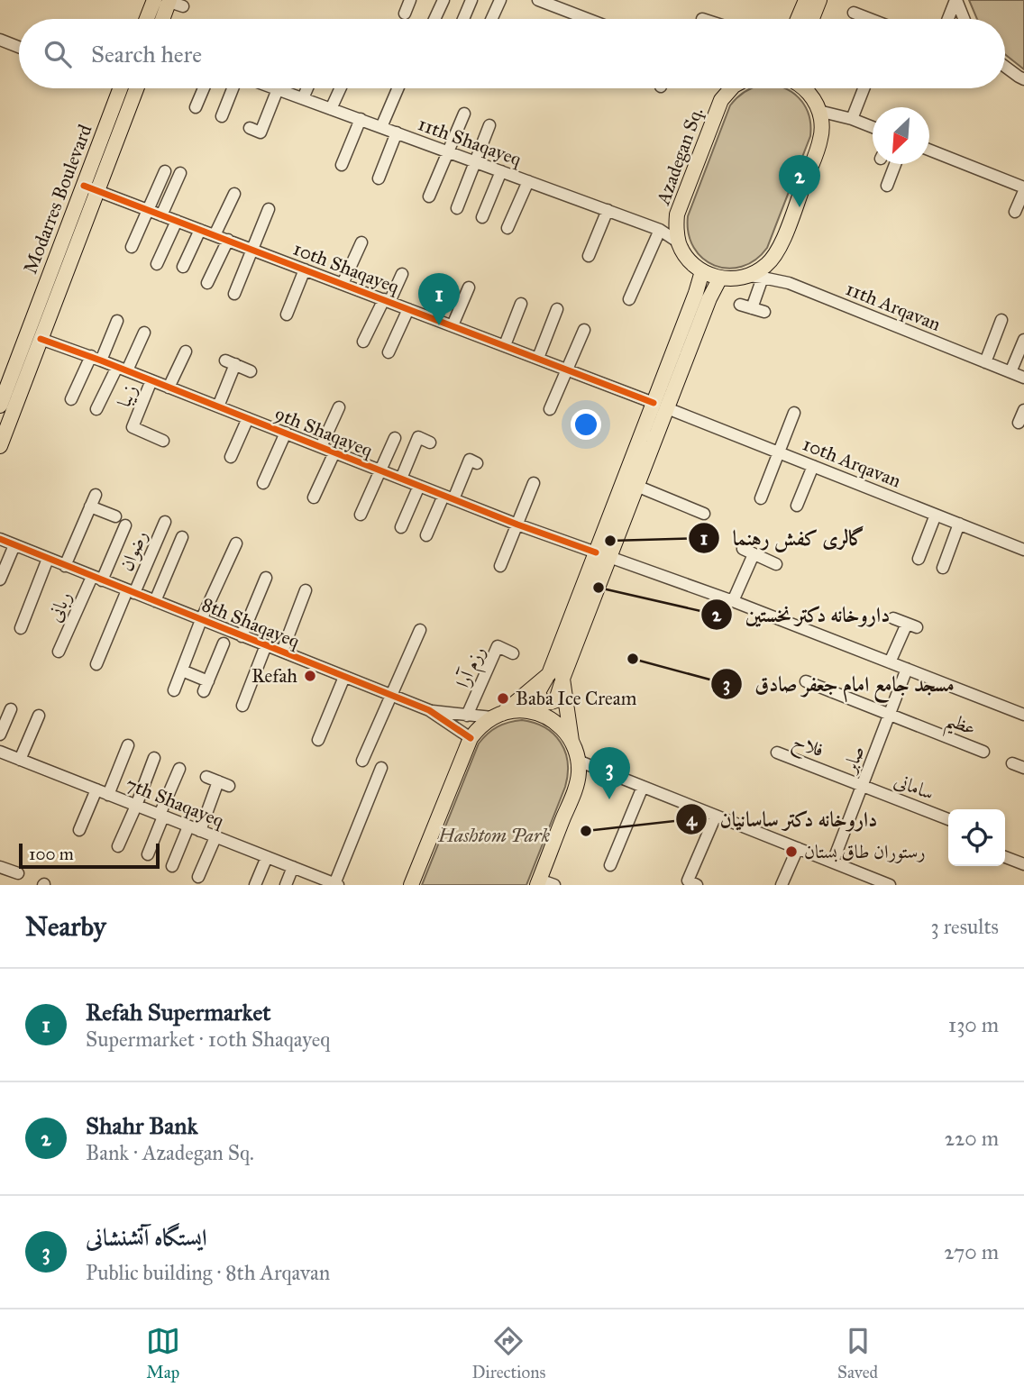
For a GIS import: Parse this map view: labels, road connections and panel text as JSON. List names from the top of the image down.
{
  "streets": {
    "main road": ["Azadegan Sq.", "Modarres Boulevard"],
    "street": [
      "11th Shaqayeq",
      "10th Shaqayeq",
      "11th Arqavan",
      "زیبا",
      "9th Shaqayeq",
      "10th Arqavan",
      "رضوان",
      "ربانی",
      "8th Shaqayeq",
      "رزم آرا",
      "عظیم",
      "فلاح",
      "صابر",
      "سامانی",
      "7th Shaqayeq"
    ]
  },
  "crossings": [
    ["11th Shaqayeq", "Azadegan Sq."],
    ["Modarres Boulevard", "10th Shaqayeq"],
    ["Modarres Boulevard", "9th Shaqayeq"],
    ["10th Shaqayeq", "10th Arqavan"],
    ["زیبا", "9th Shaqayeq"],
    ["9th Shaqayeq", "صابر"],
    ["رضوان", "8th Shaqayeq"],
    ["ربانی", "8th Shaqayeq"],
    ["8th Shaqayeq", "رزم آرا"],
    ["عظیم", "صابر"],
    ["فلاح", "صابر"],
    ["فلاح", "سامانی"],
    ["صابر", "سامانی"]
  ],
  "parks": ["Hashtom Park"],
  "places": [
    "گالری کفش رهنما",
    "داروخانه دکتر نخستین",
    "مسجد جامع امام جعفر صادق",
    "Refah",
    "Baba Ice Cream",
    "داروخانه دکتر ساسانیان",
    "رستوران طاق بستان"
  ],
  "scale_bar": "100 m",
  "north": "bottom left",
  "page": {
    "search": "Search here",
    "pins": ["2", "1", "3"],
    "scale": "100 m",
    "heading": ["Nearby", "3 results"],
    "list": [
      {
        "mark": "1",
        "name": "Refah Supermarket",
        "note": "Supermarket · 10th Shaqayeq",
        "value": "130 m"
      },
      {
        "mark": "2",
        "name": "Shahr Bank",
        "note": "Bank · Azadegan Sq.",
        "value": "220 m"
      },
      {
        "mark": "3",
        "name": "ایستگاه آتشنشانی",
        "note": "Public building · 8th Arqavan",
        "value": "270 m"
      }
    ],
    "nav": ["Map", "Directions", "Saved"]
  }
}
